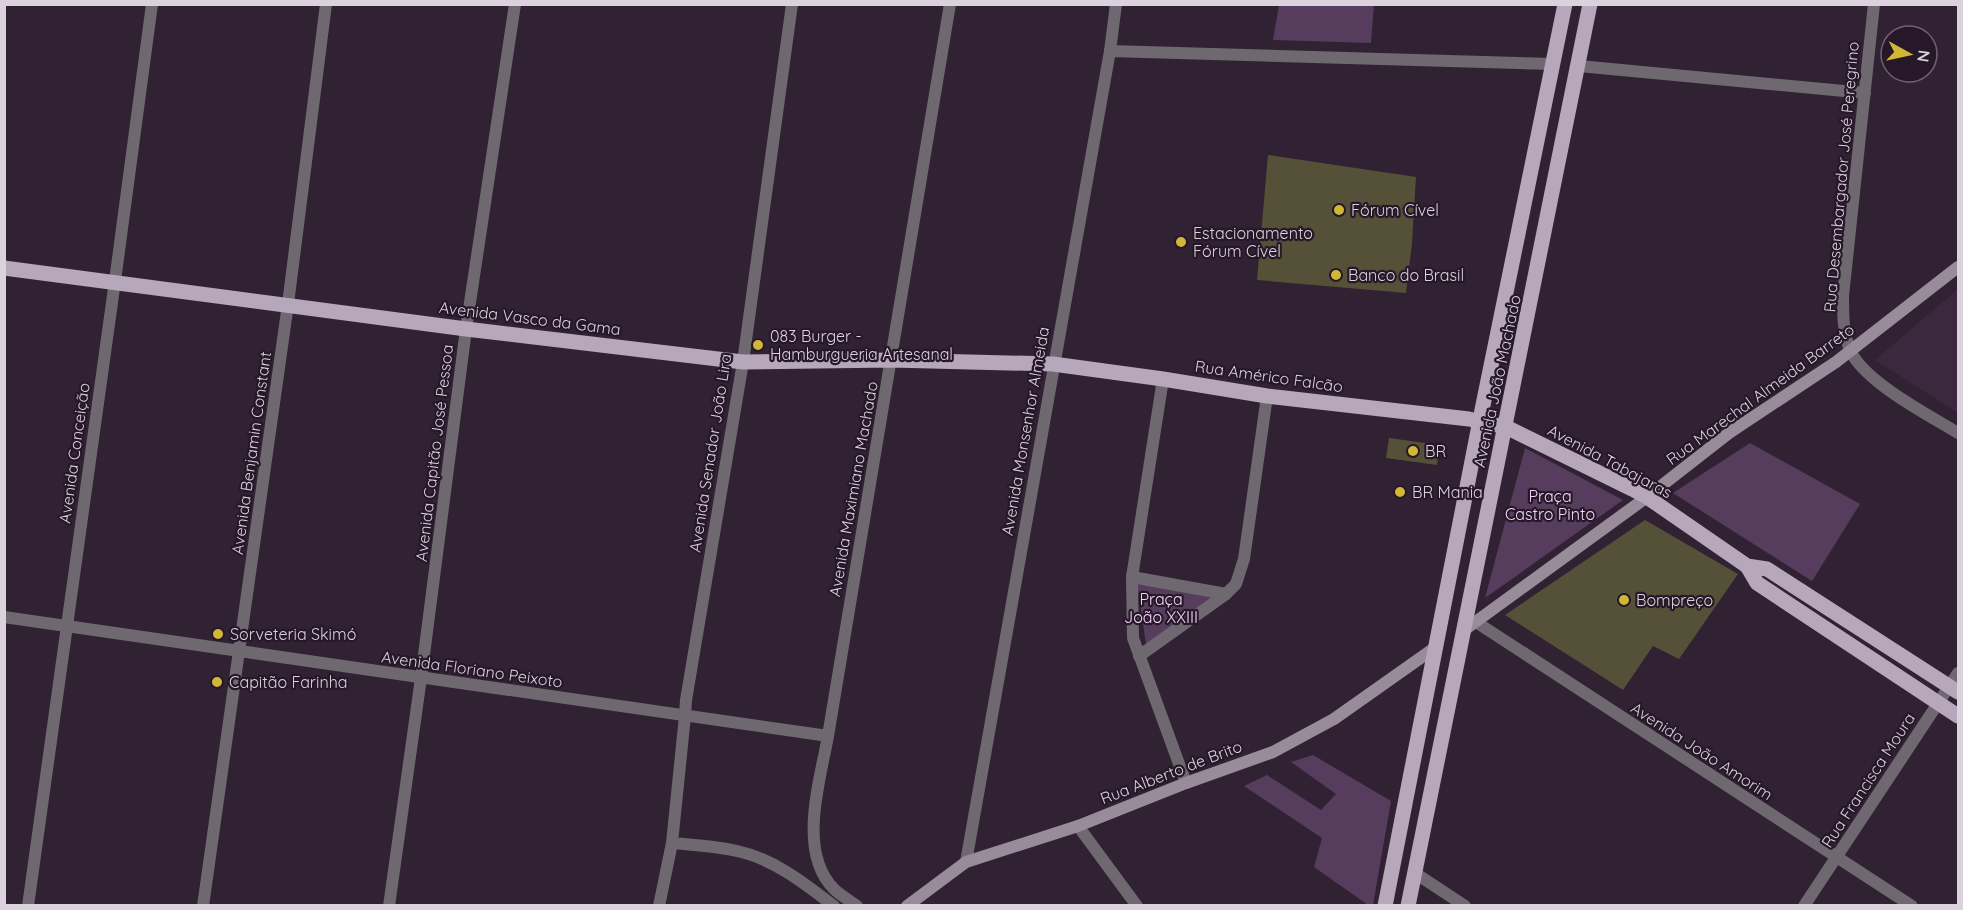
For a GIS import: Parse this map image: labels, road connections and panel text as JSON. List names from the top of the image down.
{
  "streets": {
    "main road": [
      "Avenida Vasco da Gama",
      "Rua Américo Falcão",
      "Avenida João Machado",
      "Rua Marechal Almeida Barreto",
      "Avenida Tabajaras",
      "Rua Alberto de Brito"
    ],
    "street": [
      "Rua Desembargador José Peregrino",
      "Avenida Monsenhor Almeida",
      "Avenida Conceição",
      "Avenida Benjamin Constant",
      "Avenida Capitão José Pessoa",
      "Avenida Senador João Lira",
      "Avenida Maximiano Machado",
      "Avenida Floriano Peixoto",
      "Avenida João Amorim",
      "Rua Francisca Moura"
    ]
  },
  "crossings": [
    ["Rua Desembargador José Peregrino", "Rua Marechal Almeida Barreto"],
    ["Avenida Vasco da Gama", "Rua Américo Falcão"],
    ["Avenida Vasco da Gama", "Avenida Monsenhor Almeida"],
    ["Avenida Vasco da Gama", "Avenida Conceição"],
    ["Avenida Vasco da Gama", "Avenida Benjamin Constant"],
    ["Avenida Vasco da Gama", "Avenida Capitão José Pessoa"],
    ["Avenida Vasco da Gama", "Avenida Senador João Lira"],
    ["Avenida Vasco da Gama", "Avenida Maximiano Machado"],
    ["Rua Américo Falcão", "Avenida João Machado"],
    ["Rua Américo Falcão", "Avenida Monsenhor Almeida"],
    ["Rua Américo Falcão", "Avenida Tabajaras"],
    ["Avenida João Machado", "Rua Marechal Almeida Barreto"],
    ["Avenida João Machado", "Avenida Tabajaras"],
    ["Avenida João Machado", "Avenida João Amorim"],
    ["Avenida João Machado", "Rua Alberto de Brito"],
    ["Rua Marechal Almeida Barreto", "Avenida Tabajaras"],
    ["Rua Marechal Almeida Barreto", "Avenida João Amorim"],
    ["Avenida Monsenhor Almeida", "Rua Alberto de Brito"],
    ["Avenida Conceição", "Avenida Floriano Peixoto"],
    ["Avenida Benjamin Constant", "Avenida Floriano Peixoto"],
    ["Avenida Capitão José Pessoa", "Avenida Floriano Peixoto"],
    ["Avenida Senador João Lira", "Avenida Floriano Peixoto"],
    ["Avenida Tabajaras", "Rua Francisca Moura"],
    ["Avenida Maximiano Machado", "Avenida Floriano Peixoto"],
    ["Avenida João Amorim", "Rua Francisca Moura"]
  ],
  "parks": ["Praça Castro Pinto", "Praça João XXIII"],
  "places": [
    "Fórum Cível",
    "Estacionamento Fórum Cível",
    "Banco do Brasil",
    "083 Burger - Hamburgueria Artesanal",
    "BR",
    "BR Mania",
    "Bompreço",
    "Sorveteria Skimó",
    "Capitão Farinha"
  ],
  "north": "right"
}
